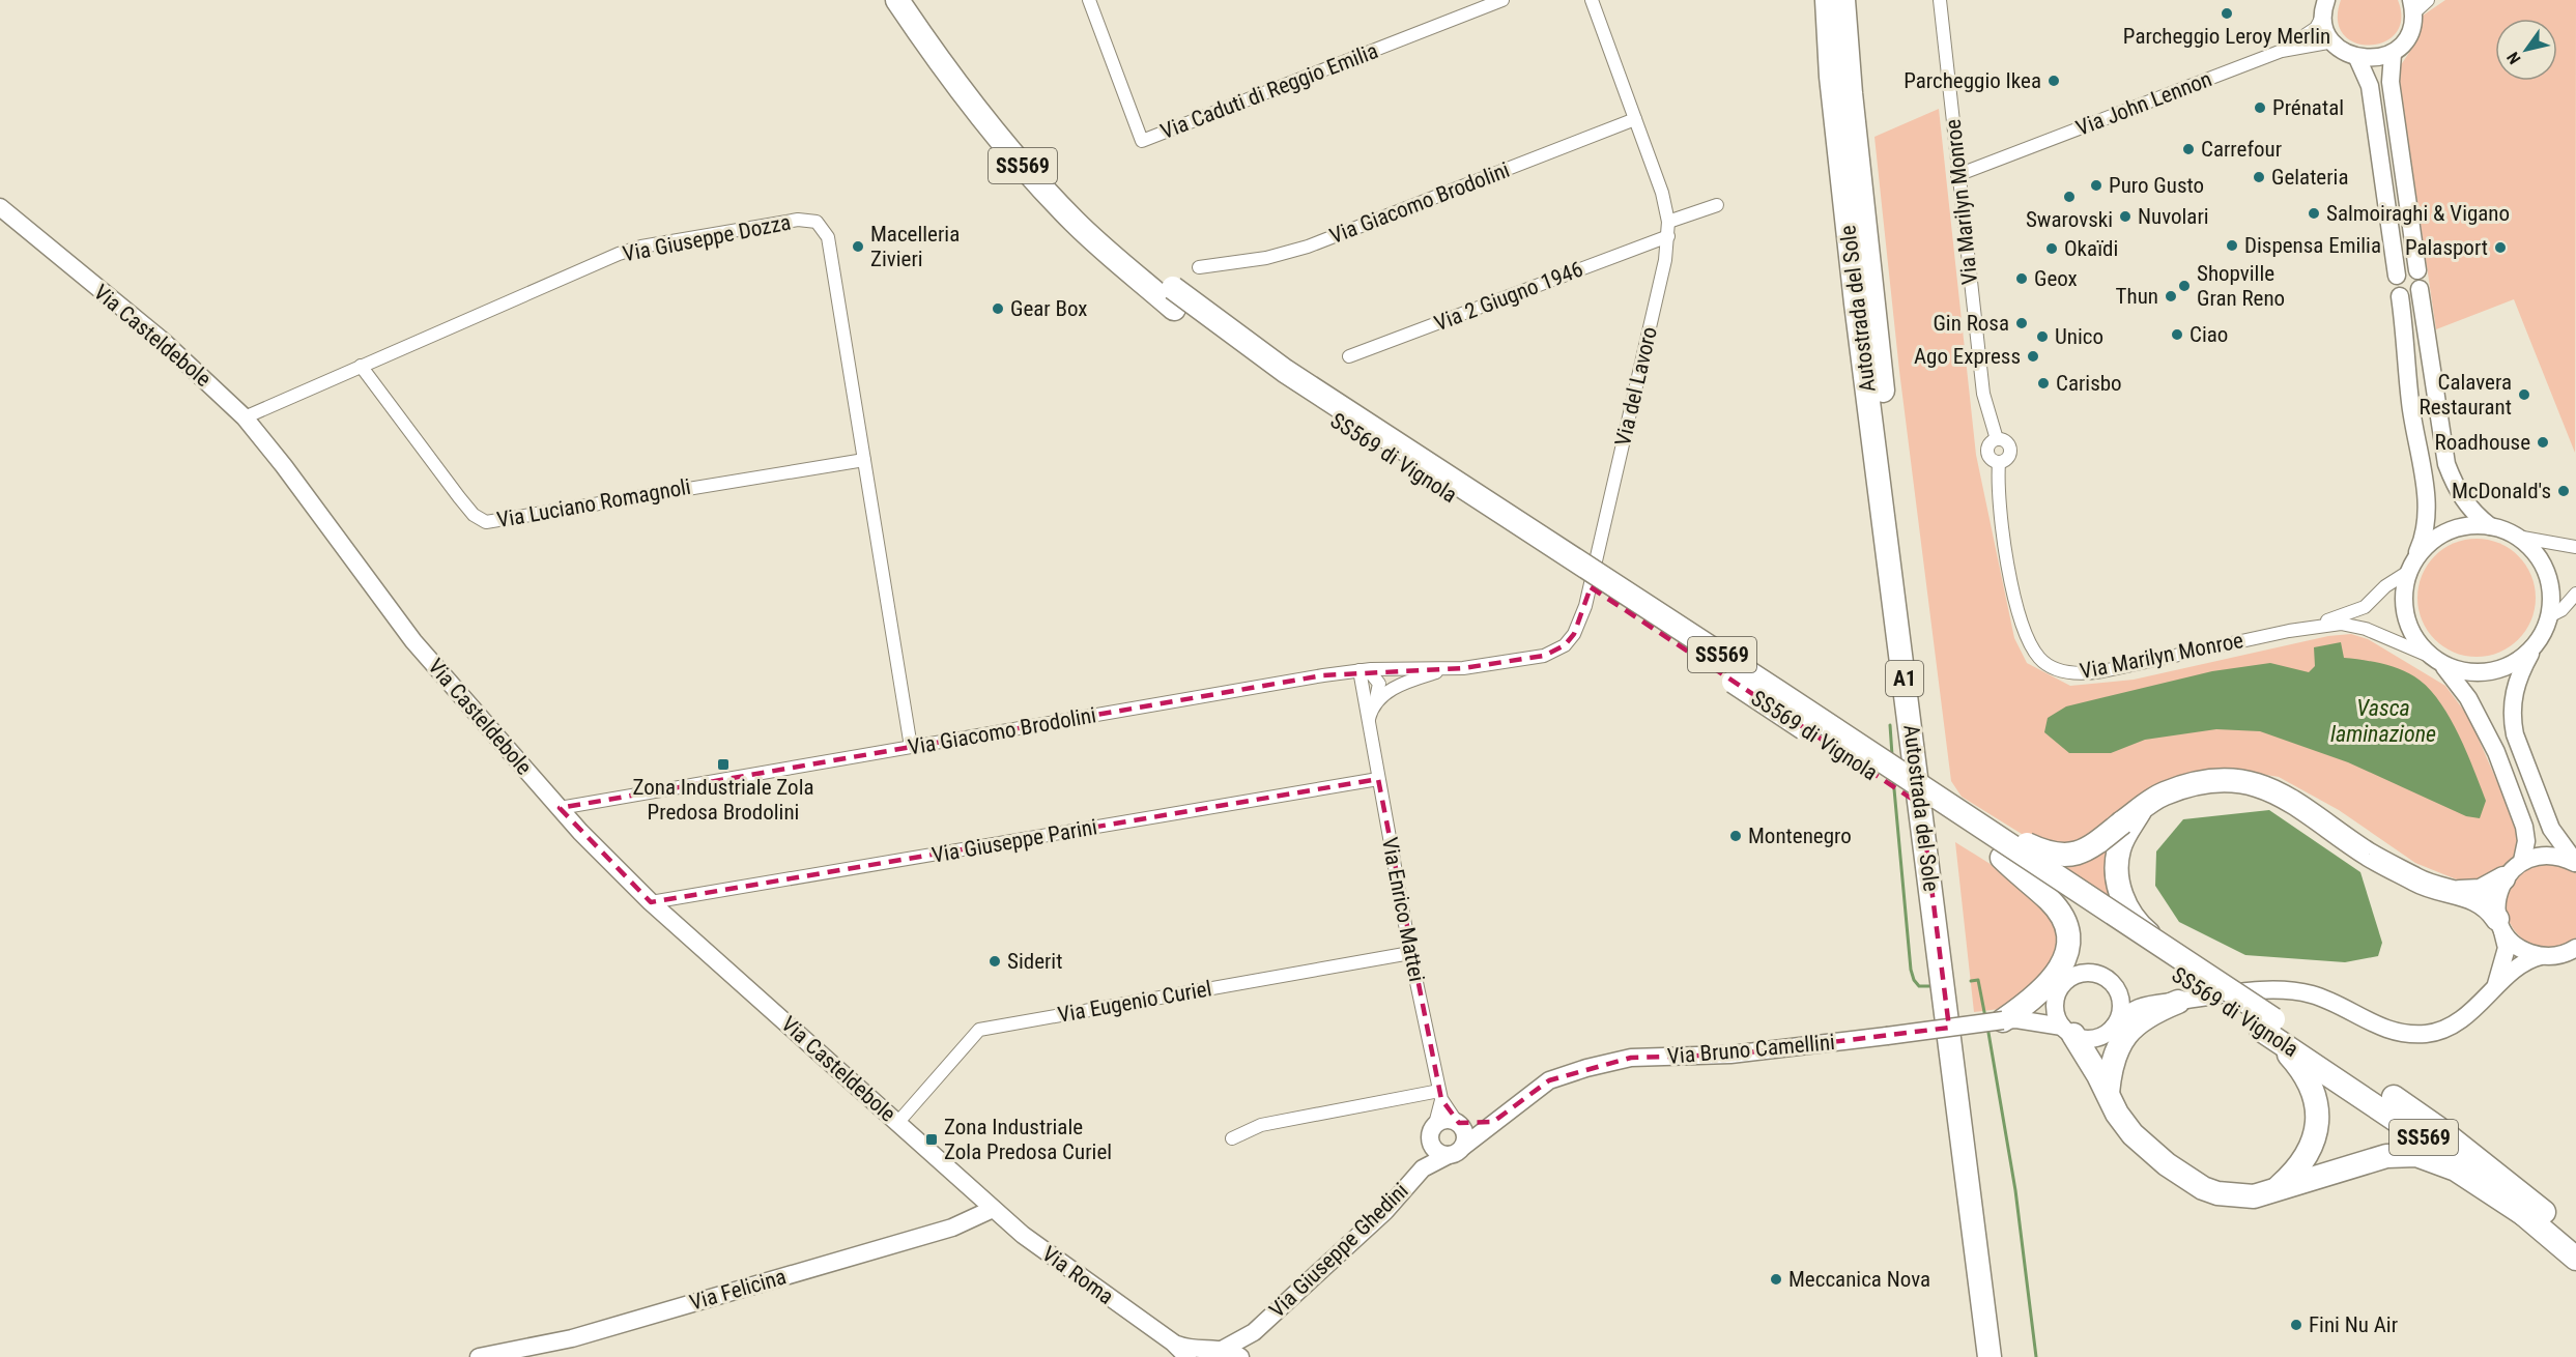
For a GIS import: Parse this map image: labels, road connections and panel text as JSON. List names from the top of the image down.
{
  "streets": {
    "highway": [
      "SS569",
      "Autostrada del Sole",
      "SS569 di Vignola",
      "A1"
    ],
    "street": [
      "Via Caduti di Reggio Emilia",
      "Via John Lennon",
      "Via Marilyn Monroe",
      "Via Giacomo Brodolini",
      "Via Giuseppe Dozza",
      "Via 2 Giugno 1946",
      "Via Casteldebole",
      "Via del Lavoro",
      "Via Luciano Romagnoli",
      "Via Giuseppe Parini",
      "Via Enrico Mattei",
      "Via Eugenio Curiel",
      "Via Bruno Camellini",
      "Via Giuseppe Ghedini",
      "Via Roma",
      "Via Felicina"
    ]
  },
  "crossings": [
    ["Via John Lennon", "Via Marilyn Monroe"],
    ["Via Giacomo Brodolini", "Via Giuseppe Dozza"],
    ["Via Giacomo Brodolini", "Via Casteldebole"],
    ["Via Giacomo Brodolini", "Via del Lavoro"],
    ["Via Giacomo Brodolini", "Via Enrico Mattei"],
    ["Via Giuseppe Dozza", "Via Casteldebole"],
    ["Via Giuseppe Dozza", "Via Luciano Romagnoli"],
    ["Via 2 Giugno 1946", "Via del Lavoro"],
    ["Via Casteldebole", "Via Giuseppe Parini"],
    ["Via Casteldebole", "Via Eugenio Curiel"],
    ["Via Casteldebole", "Via Roma"],
    ["Via Casteldebole", "Via Felicina"],
    ["Via Giuseppe Parini", "Via Enrico Mattei"],
    ["Via Enrico Mattei", "Via Eugenio Curiel"],
    ["Via Enrico Mattei", "Via Bruno Camellini"],
    ["Via Enrico Mattei", "Via Giuseppe Ghedini"],
    ["Via Bruno Camellini", "Via Giuseppe Ghedini"],
    ["Via Giuseppe Ghedini", "Via Roma"],
    ["Via Roma", "Via Felicina"]
  ],
  "water": ["Vasca laminazione"],
  "places": {
    "other": [
      "Parcheggio Leroy Merlin",
      "Parcheggio Ikea",
      "Prénatal",
      "Carrefour",
      "Gelateria",
      "Puro Gusto",
      "Swarovski",
      "Salmoiraghi & Vigano",
      "Nuvolari",
      "Dispensa Emilia",
      "Macelleria Zivieri",
      "Palasport",
      "Okaïdi",
      "Geox",
      "Shopville Gran Reno",
      "Thun",
      "Gear Box",
      "Gin Rosa",
      "Ciao",
      "Unico",
      "Ago Express",
      "Carisbo",
      "Calavera Restaurant",
      "Roadhouse",
      "McDonald's",
      "Montenegro",
      "Siderit",
      "Meccanica Nova",
      "Fini Nu Air"
    ],
    "transit": ["Zona Industriale Zola Predosa Brodolini", "Zona Industriale Zola Predosa Curiel"]
  },
  "north": "bottom left"
}
